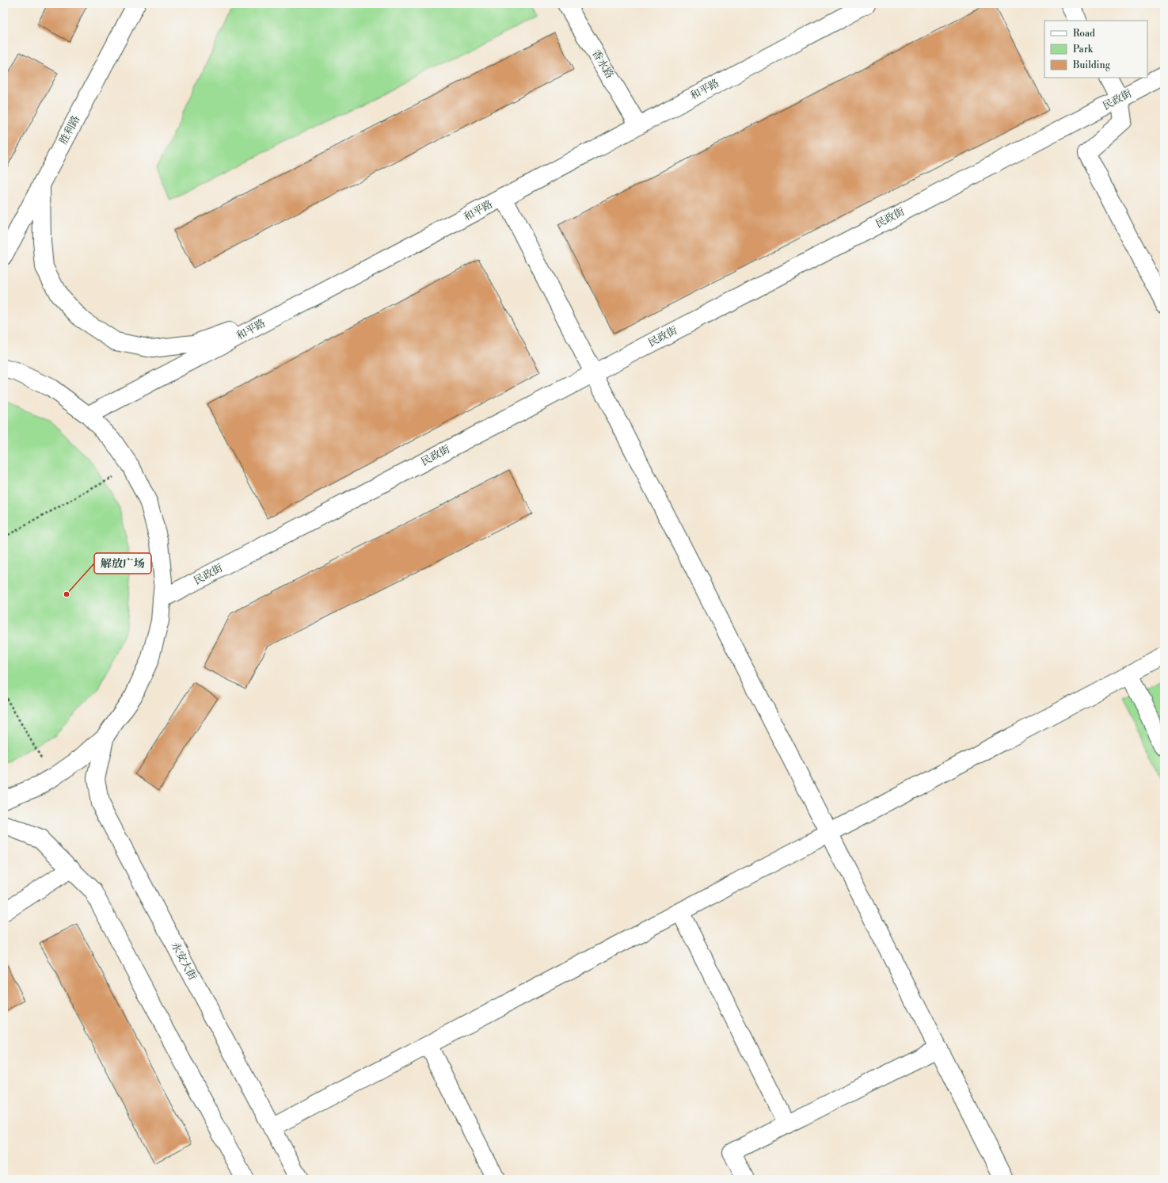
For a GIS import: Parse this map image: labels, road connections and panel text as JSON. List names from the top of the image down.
{
  "streets": {
    "street": [
      "香水路",
      "和平路",
      "民政街",
      "胜利路",
      "永安大街"
    ]
  },
  "crossings": [
    ["香水路", "和平路"]
  ],
  "places": ["解放广场"],
  "legend": ["Road", "Park", "Building"]
}
